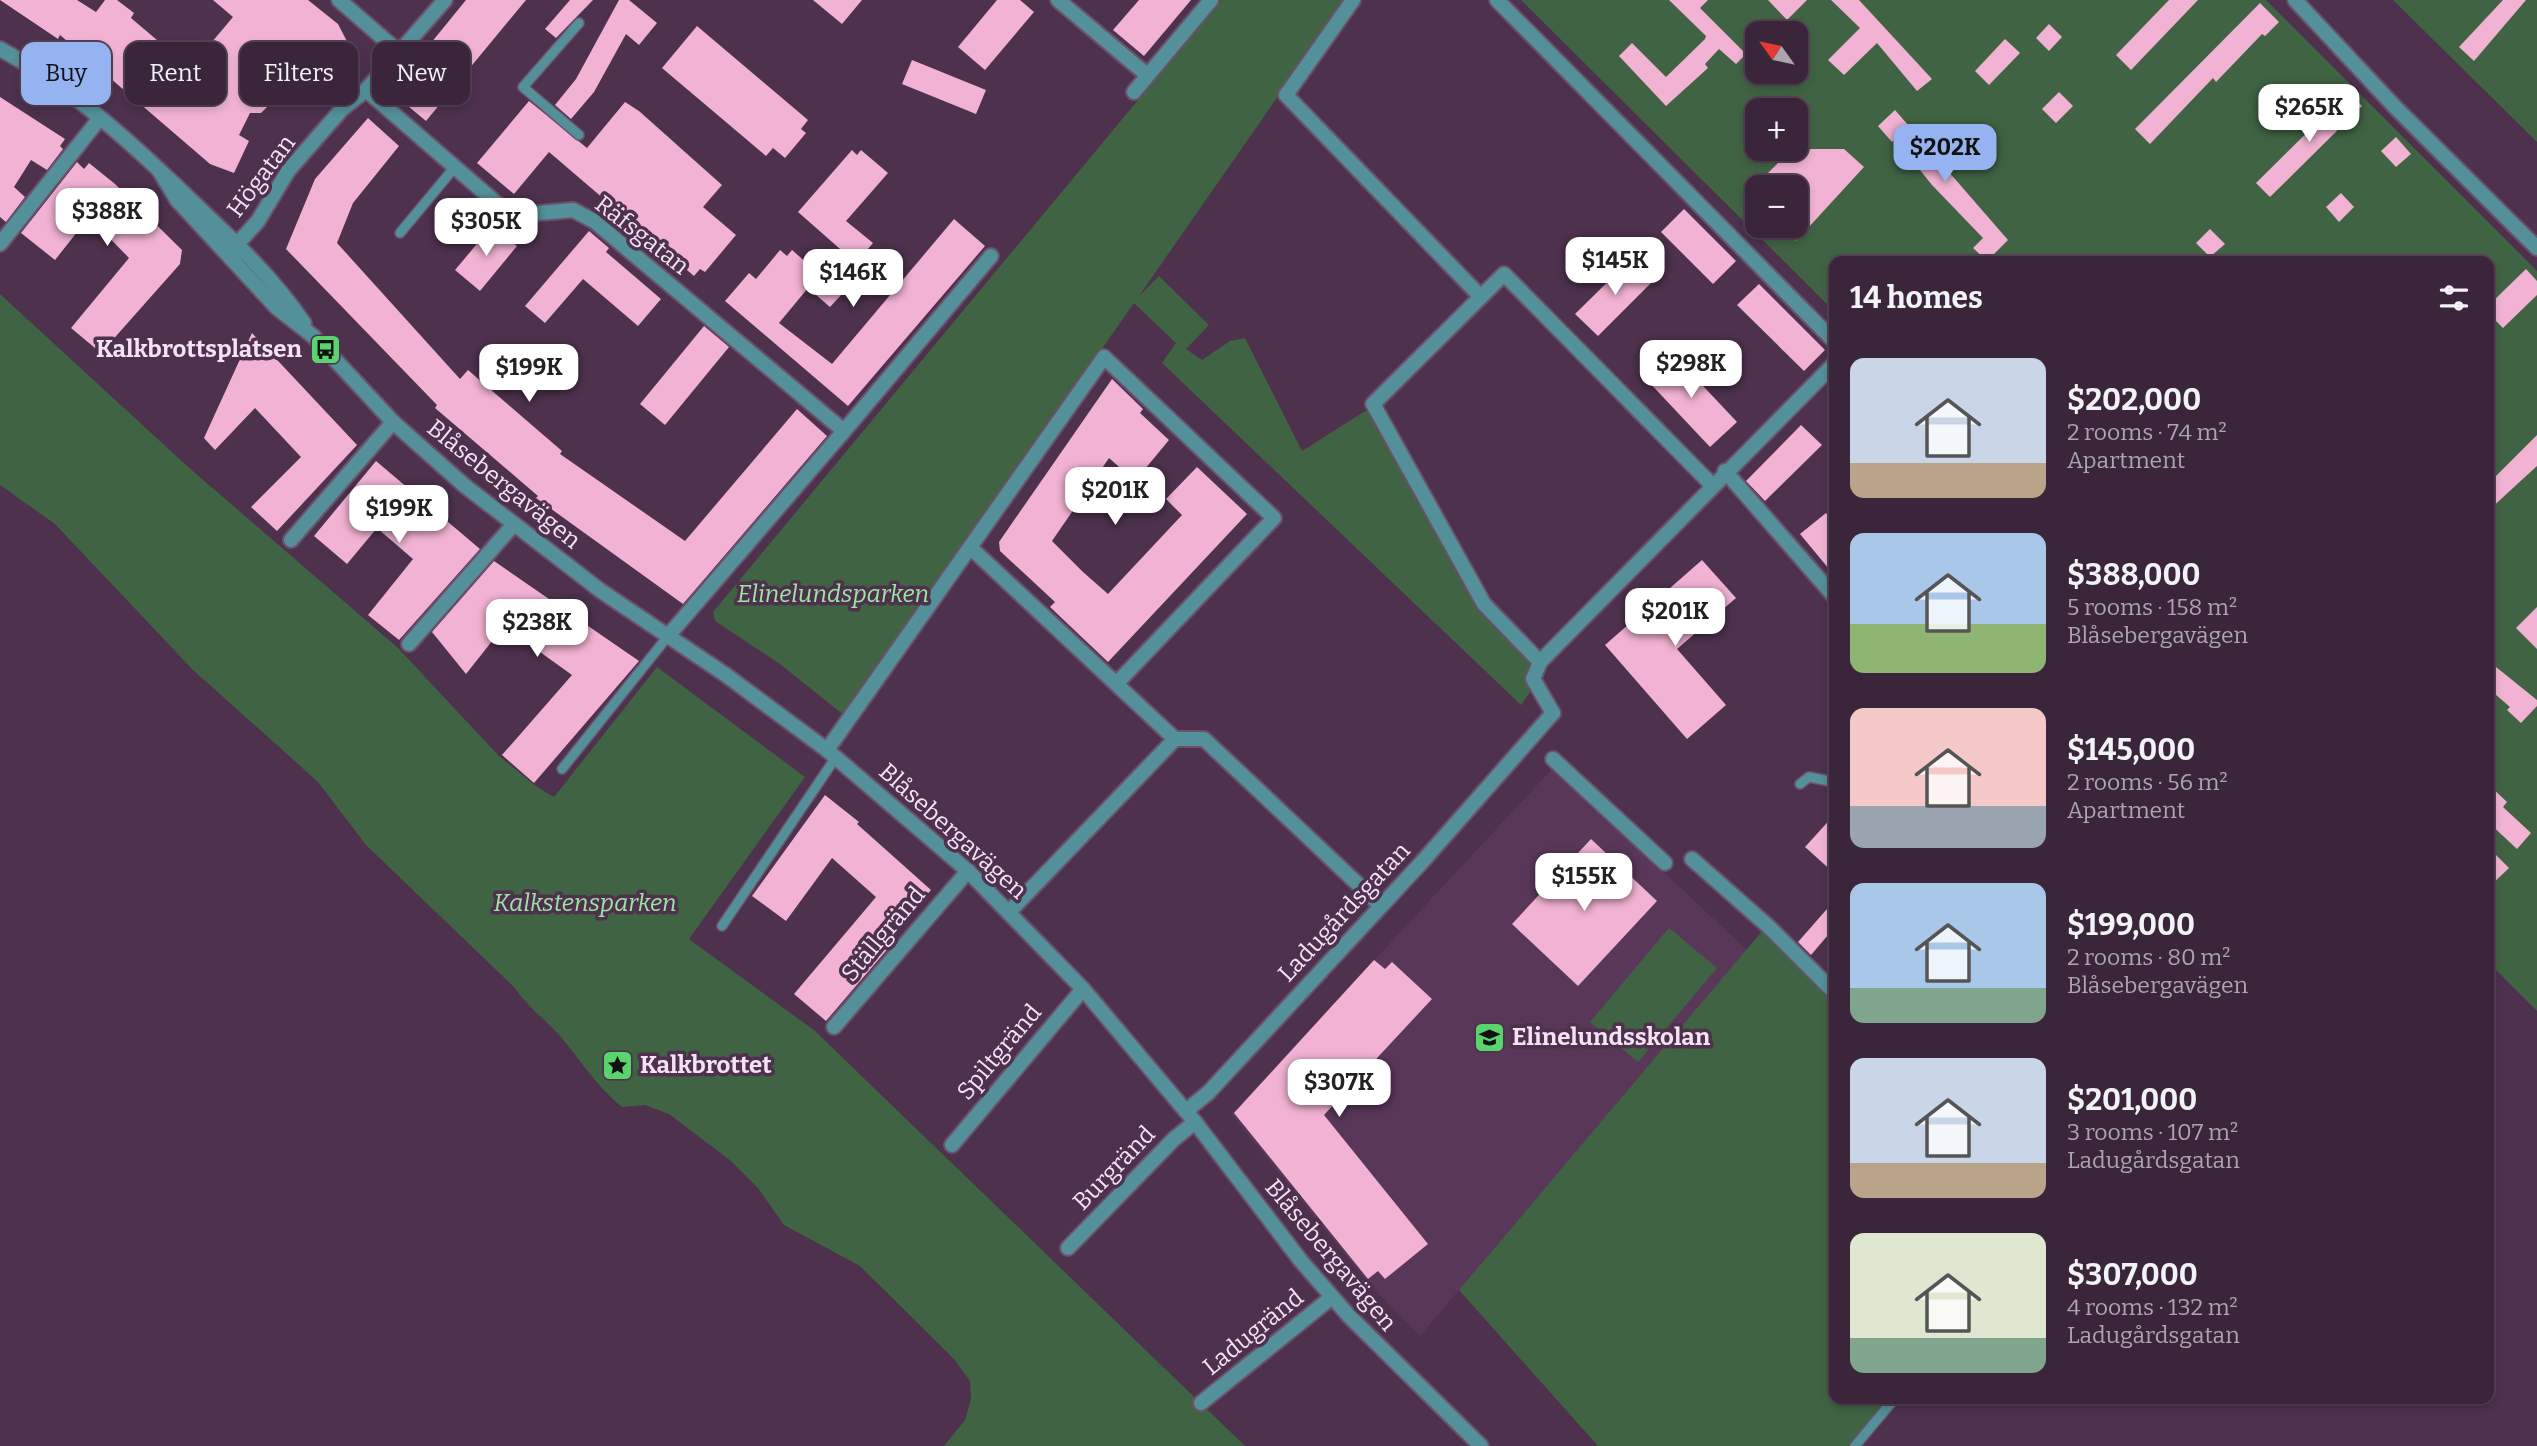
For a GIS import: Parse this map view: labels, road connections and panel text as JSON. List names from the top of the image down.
{
  "streets": {
    "street": [
      "Högatan",
      "Räfsgatan",
      "Blåsebergavägen",
      "Ladugårdsgatan",
      "Ställgränd",
      "Spiltgränd",
      "Burgränd",
      "Ladugränd"
    ]
  },
  "crossings": [
    ["Högatan", "Räfsgatan"],
    ["Högatan", "Blåsebergavägen"],
    ["Blåsebergavägen", "Ladugårdsgatan"],
    ["Blåsebergavägen", "Ställgränd"],
    ["Blåsebergavägen", "Spiltgränd"],
    ["Blåsebergavägen", "Burgränd"],
    ["Blåsebergavägen", "Ladugränd"],
    ["Ladugårdsgatan", "Burgränd"]
  ],
  "parks": ["Elinelundsparken", "Kalkstensparken"],
  "places": {
    "bus stop": ["Kalkbrottsplatsen"],
    "school or university": ["Elinelundsskolan"],
    "place": ["Kalkbrottet"]
  },
  "north": "top left",
  "page": {
    "map_buttons": ["+", "−"],
    "chip": [
      "Buy",
      "Rent",
      "Filters",
      "New"
    ],
    "price": [
      "$265K",
      "$202K",
      "$388K",
      "$305K",
      "$145K",
      "$146K",
      "$298K",
      "$199K",
      "$201K",
      "$199K",
      "$201K",
      "$238K",
      "$155K",
      "$307K"
    ],
    "heading": "14 homes",
    "list": [
      {
        "name": "$202,000",
        "note": "2 rooms · 74 m² · Apartment"
      },
      {
        "name": "$388,000",
        "note": "5 rooms · 158 m² · Blåsebergavägen"
      },
      {
        "name": "$145,000",
        "note": "2 rooms · 56 m² · Apartment"
      },
      {
        "name": "$199,000",
        "note": "2 rooms · 80 m² · Blåsebergavägen"
      },
      {
        "name": "$201,000",
        "note": "3 rooms · 107 m² · Ladugårdsgatan"
      },
      {
        "name": "$307,000",
        "note": "4 rooms · 132 m² · Ladugårdsgatan"
      }
    ]
  }
}
